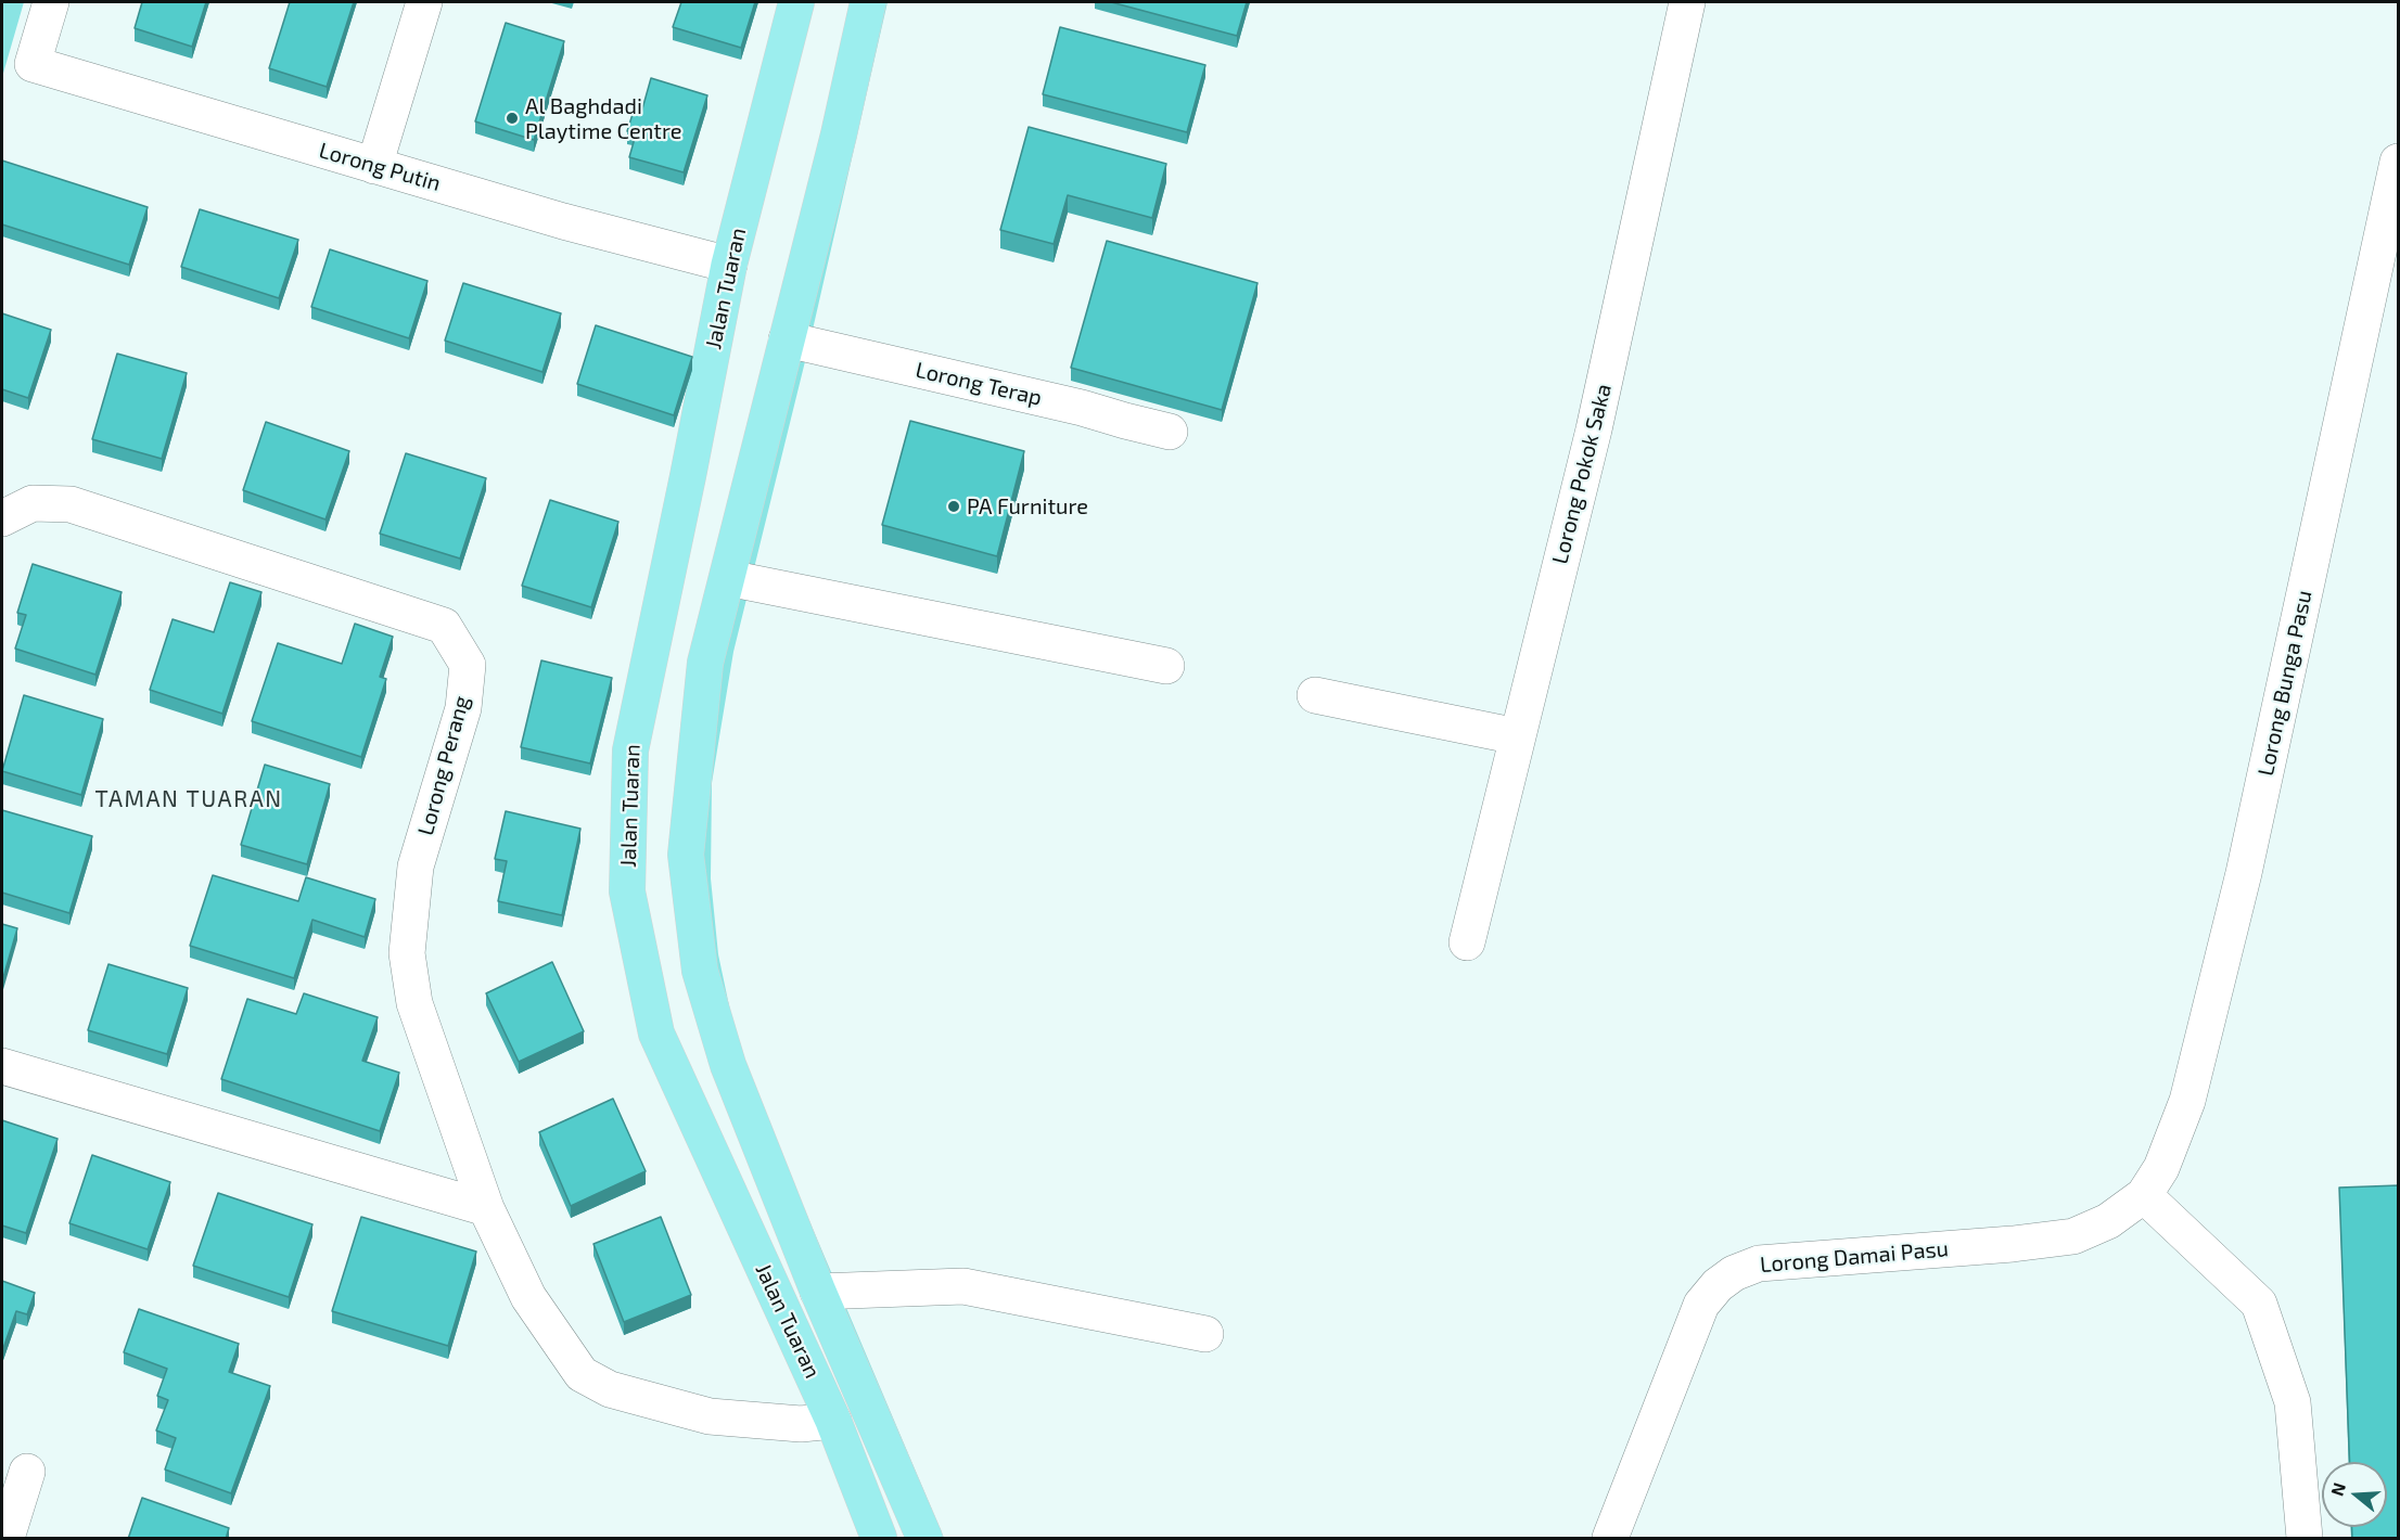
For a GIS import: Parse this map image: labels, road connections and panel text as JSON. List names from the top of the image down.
{
  "streets": {
    "main road": ["Jalan Tuaran"],
    "street": [
      "Lorong Putin",
      "Lorong Terap",
      "Lorong Pokok Saka",
      "Lorong Bunga Pasu",
      "Lorong Perang",
      "Lorong Damai Pasu"
    ]
  },
  "crossings": [
    ["Lorong Putin", "Jalan Tuaran"],
    ["Jalan Tuaran", "Lorong Terap"],
    ["Jalan Tuaran", "Lorong Perang"],
    ["Lorong Bunga Pasu", "Lorong Damai Pasu"]
  ],
  "districts": ["TAMAN TUARAN"],
  "places": ["Al Baghdadi Playtime Centre", "PA Furniture"],
  "north": "left"
}
